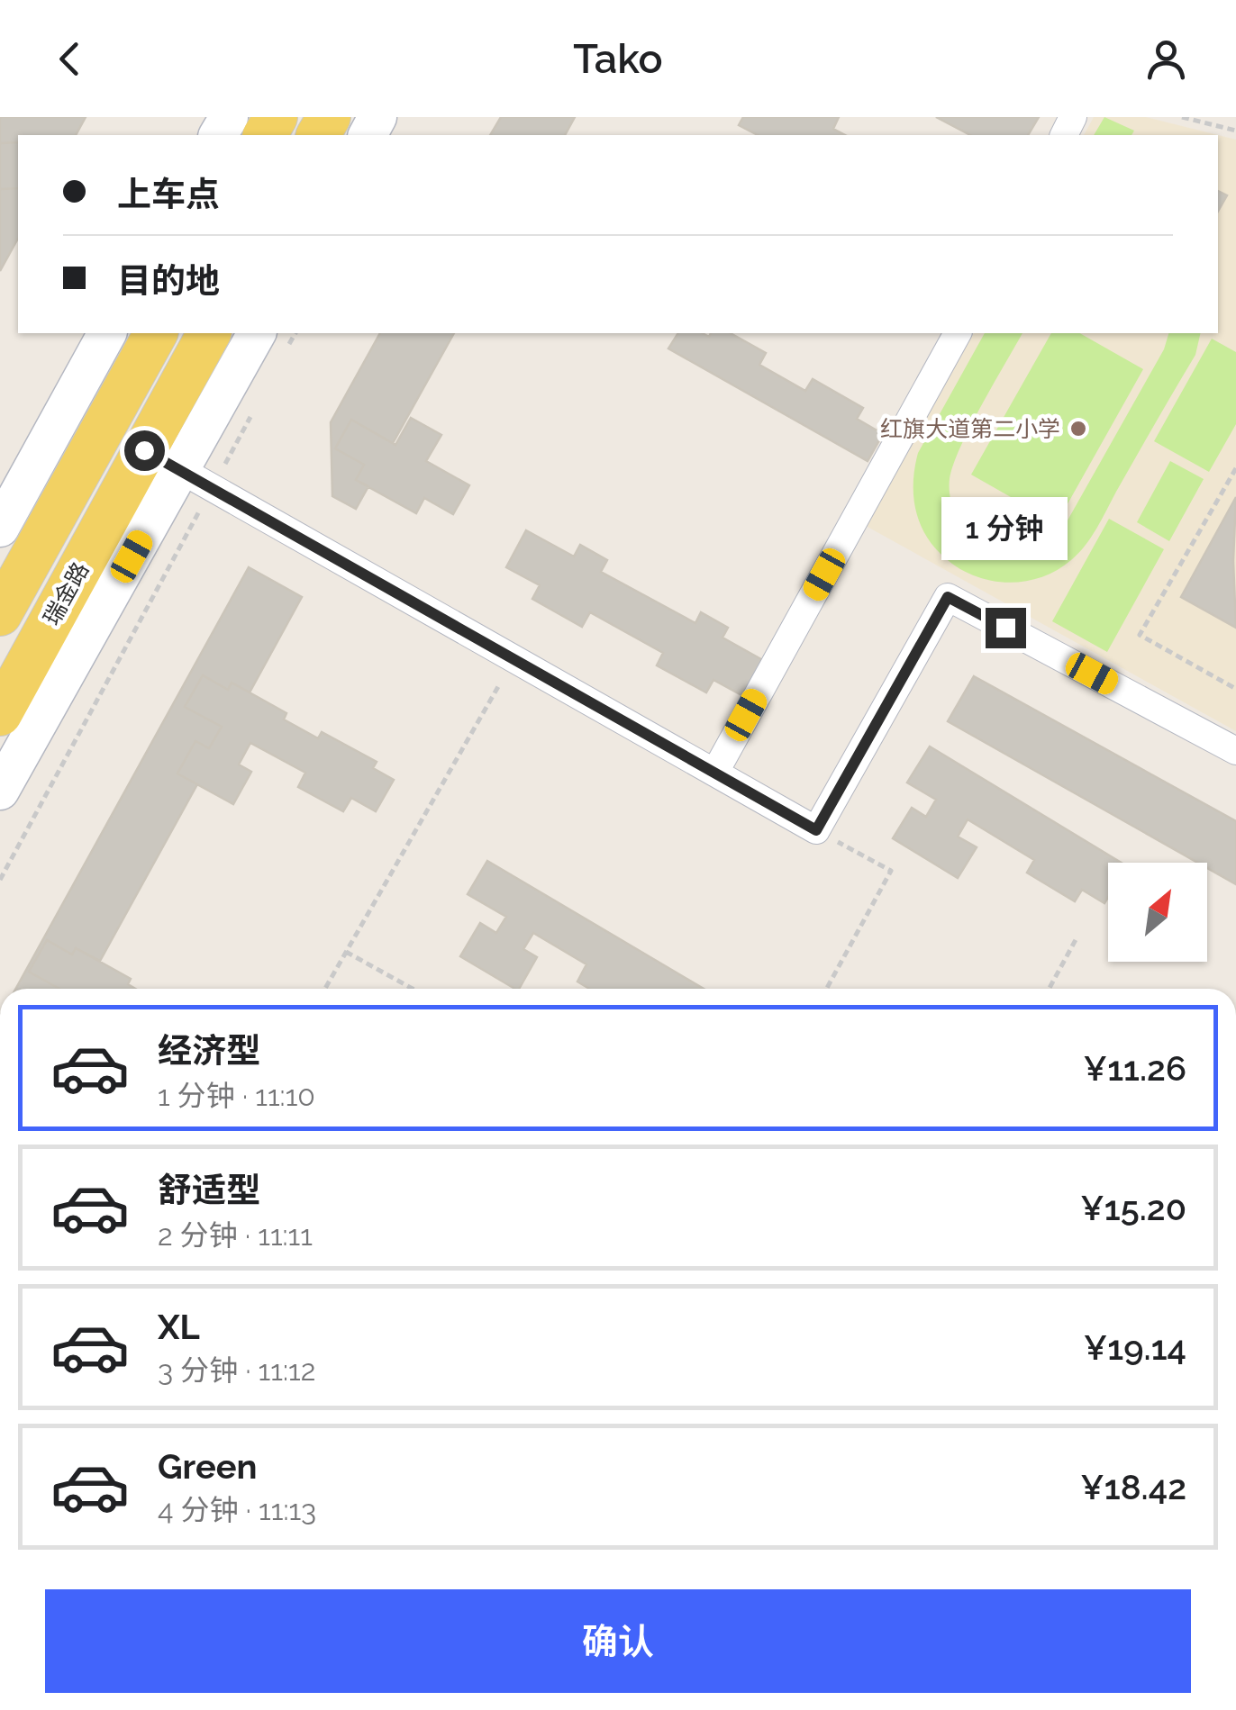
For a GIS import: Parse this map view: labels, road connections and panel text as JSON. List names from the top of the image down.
{
  "streets": {
    "main road": ["瑞金路"]
  },
  "places": ["红旗大道第二小学"],
  "north": "top right",
  "page": {
    "header": "Tako",
    "banner": ["上车点", "目的地"],
    "bubble": "1 分钟",
    "list": [
      {
        "name": "经济型",
        "note": "1 分钟 · 11:10",
        "value": "¥11.26"
      },
      {
        "name": "舒适型",
        "note": "2 分钟 · 11:11",
        "value": "¥15.20"
      },
      {
        "name": "XL",
        "note": "3 分钟 · 11:12",
        "value": "¥19.14"
      },
      {
        "name": "Green",
        "note": "4 分钟 · 11:13",
        "value": "¥18.42"
      }
    ],
    "buttons": "确认"
  }
}
